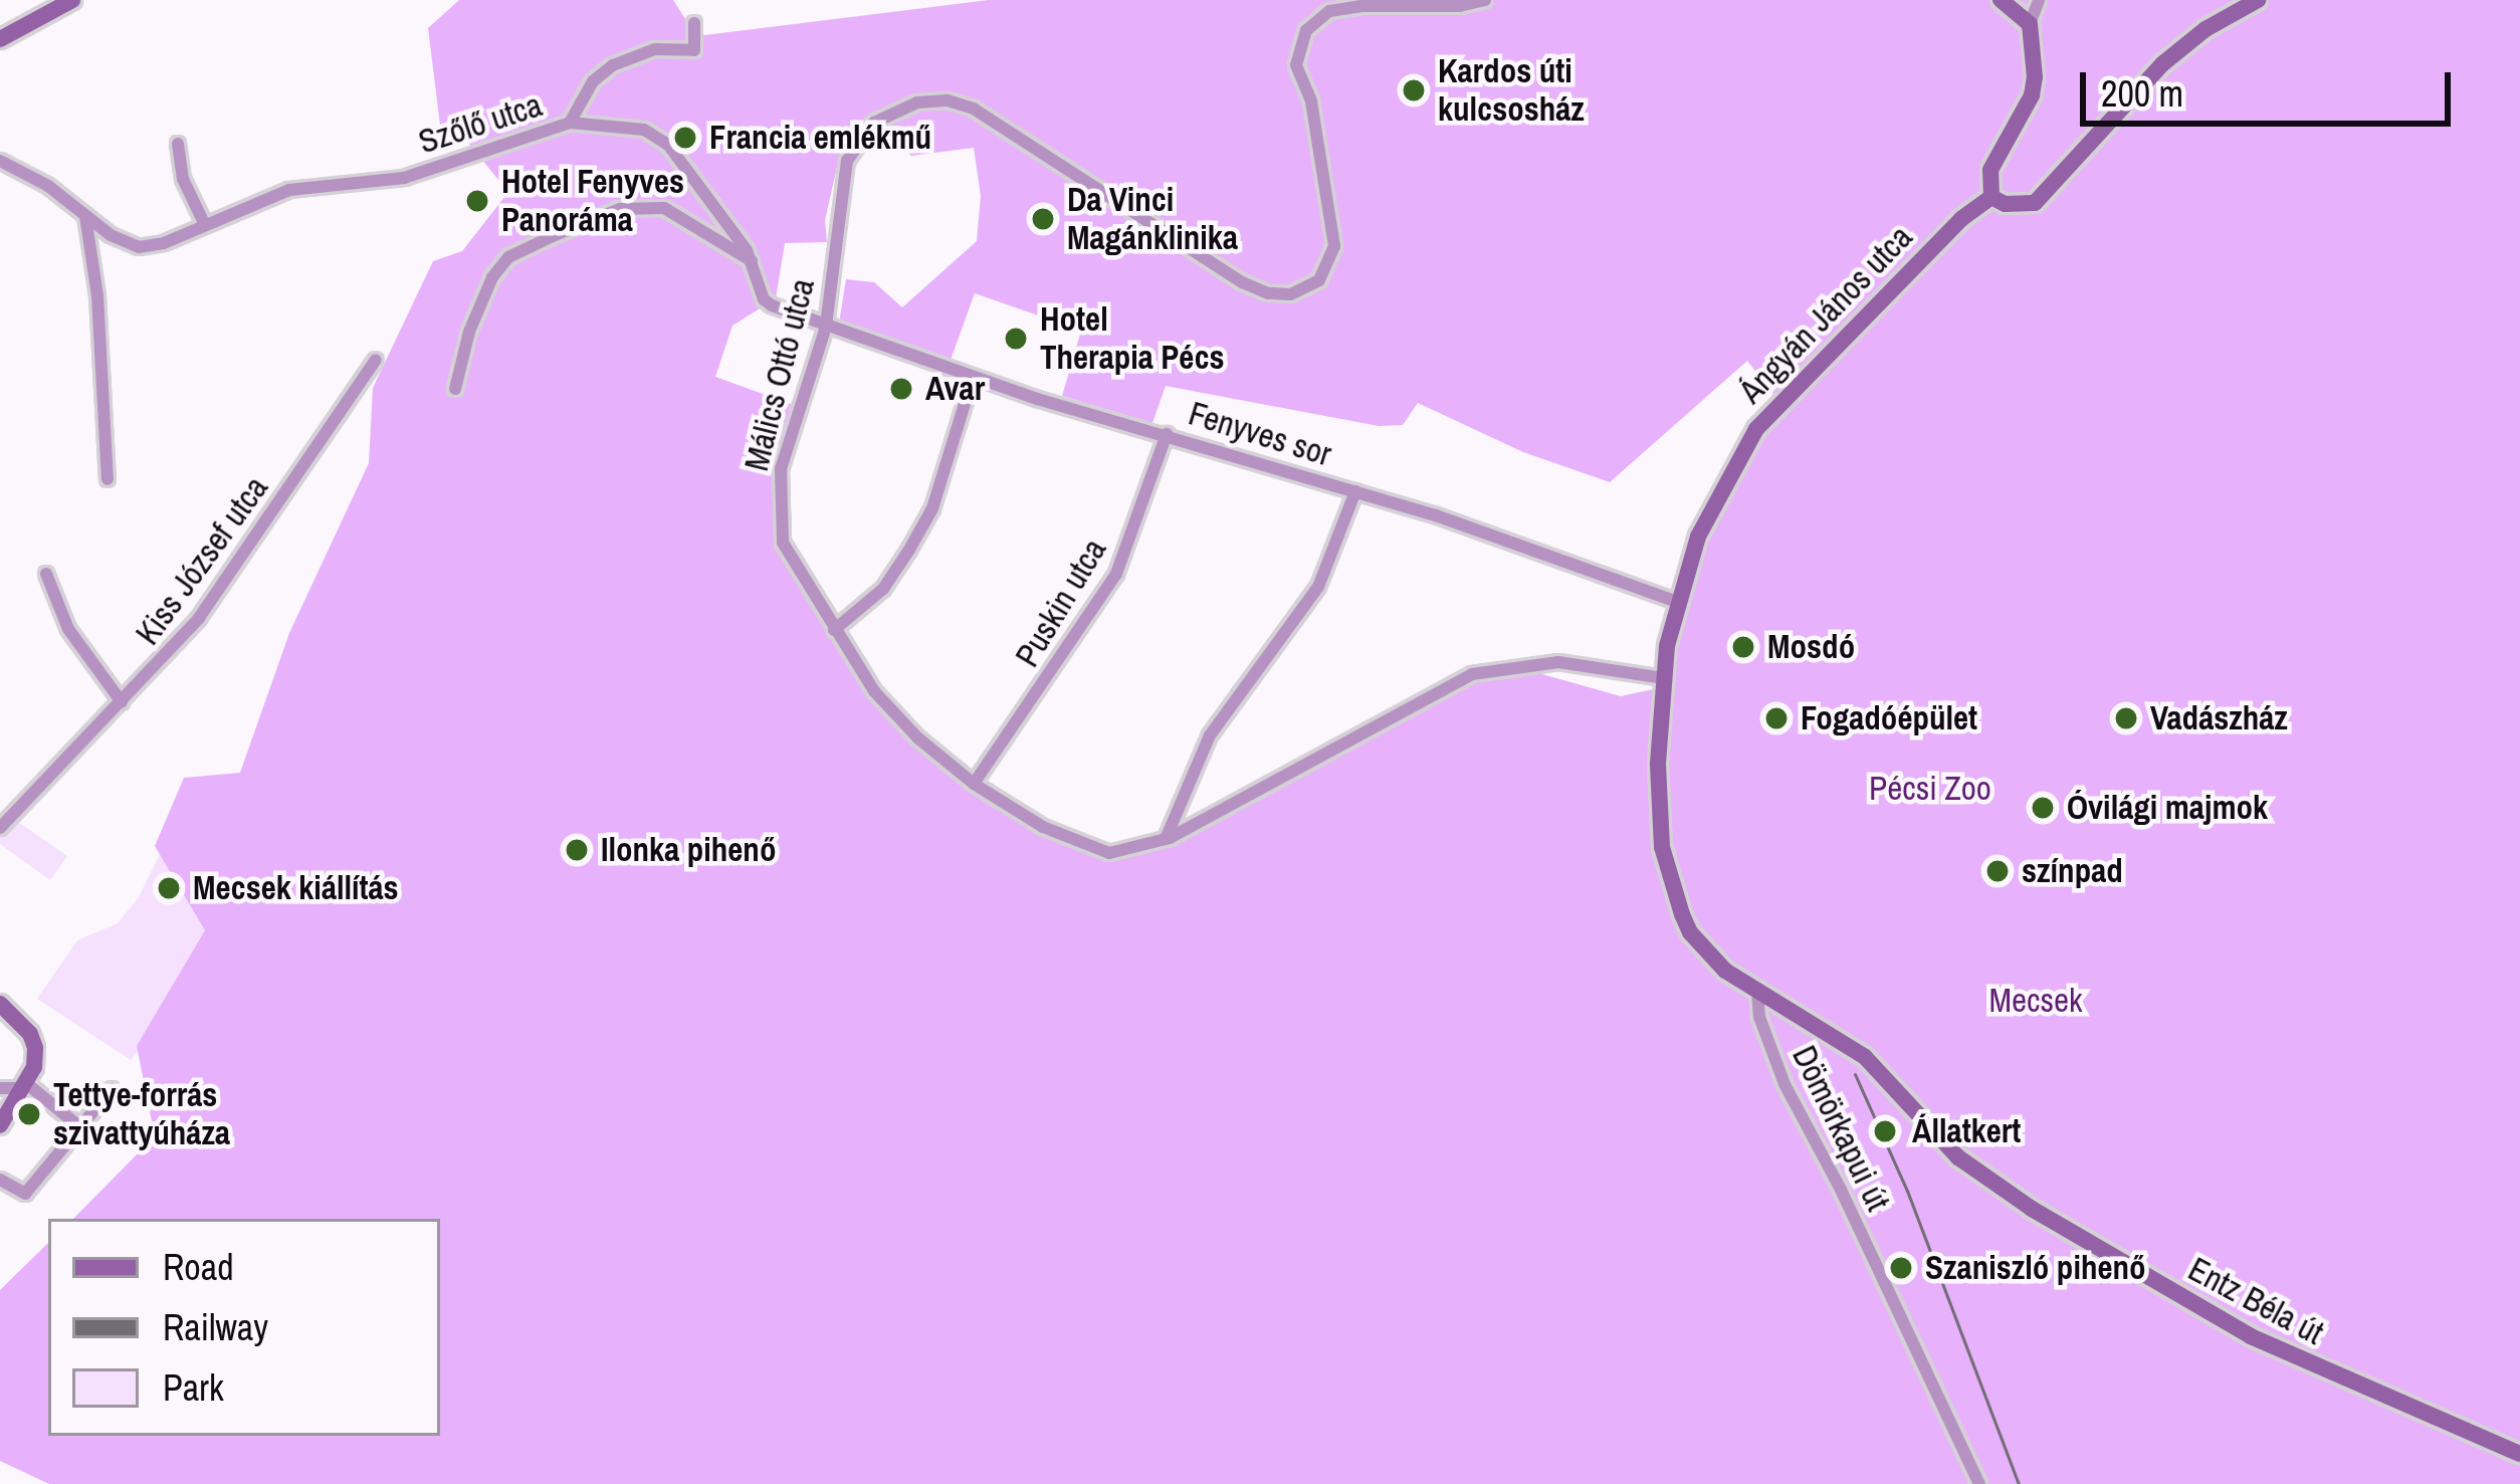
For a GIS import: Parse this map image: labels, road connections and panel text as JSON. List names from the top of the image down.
{
  "streets": {
    "street": [
      "Szőlő utca",
      "Ángyán János utca",
      "Málics Ottó utca",
      "Fenyves sor",
      "Kiss József utca",
      "Puskin utca",
      "Dömörkapui út",
      "Entz Béla út"
    ]
  },
  "crossings": [
    ["Ángyán János utca", "Málics Ottó utca"],
    ["Ángyán János utca", "Fenyves sor"],
    ["Ángyán János utca", "Dömörkapui út"],
    ["Ángyán János utca", "Entz Béla út"],
    ["Málics Ottó utca", "Fenyves sor"],
    ["Málics Ottó utca", "Puskin utca"],
    ["Fenyves sor", "Puskin utca"],
    ["Dömörkapui út", "Entz Béla út"]
  ],
  "parks": ["Pécsi Zoo", "Mecsek"],
  "places": [
    "Kardos úti kulcsosház",
    "Francia emlékmű",
    "Hotel Fenyves Panoráma",
    "Da Vinci Magánklinika",
    "Hotel Therapia Pécs",
    "Avar",
    "Mosdó",
    "Fogadóépület",
    "Vadászház",
    "Óvilági majmok",
    "Ilonka pihenő",
    "színpad",
    "Mecsek kiállítás",
    "Tettye-forrás szivattyúháza",
    "Állatkert",
    "Szaniszló pihenő"
  ],
  "legend": ["Road", "Railway", "Park"],
  "scale_bar": "200 m"
}
